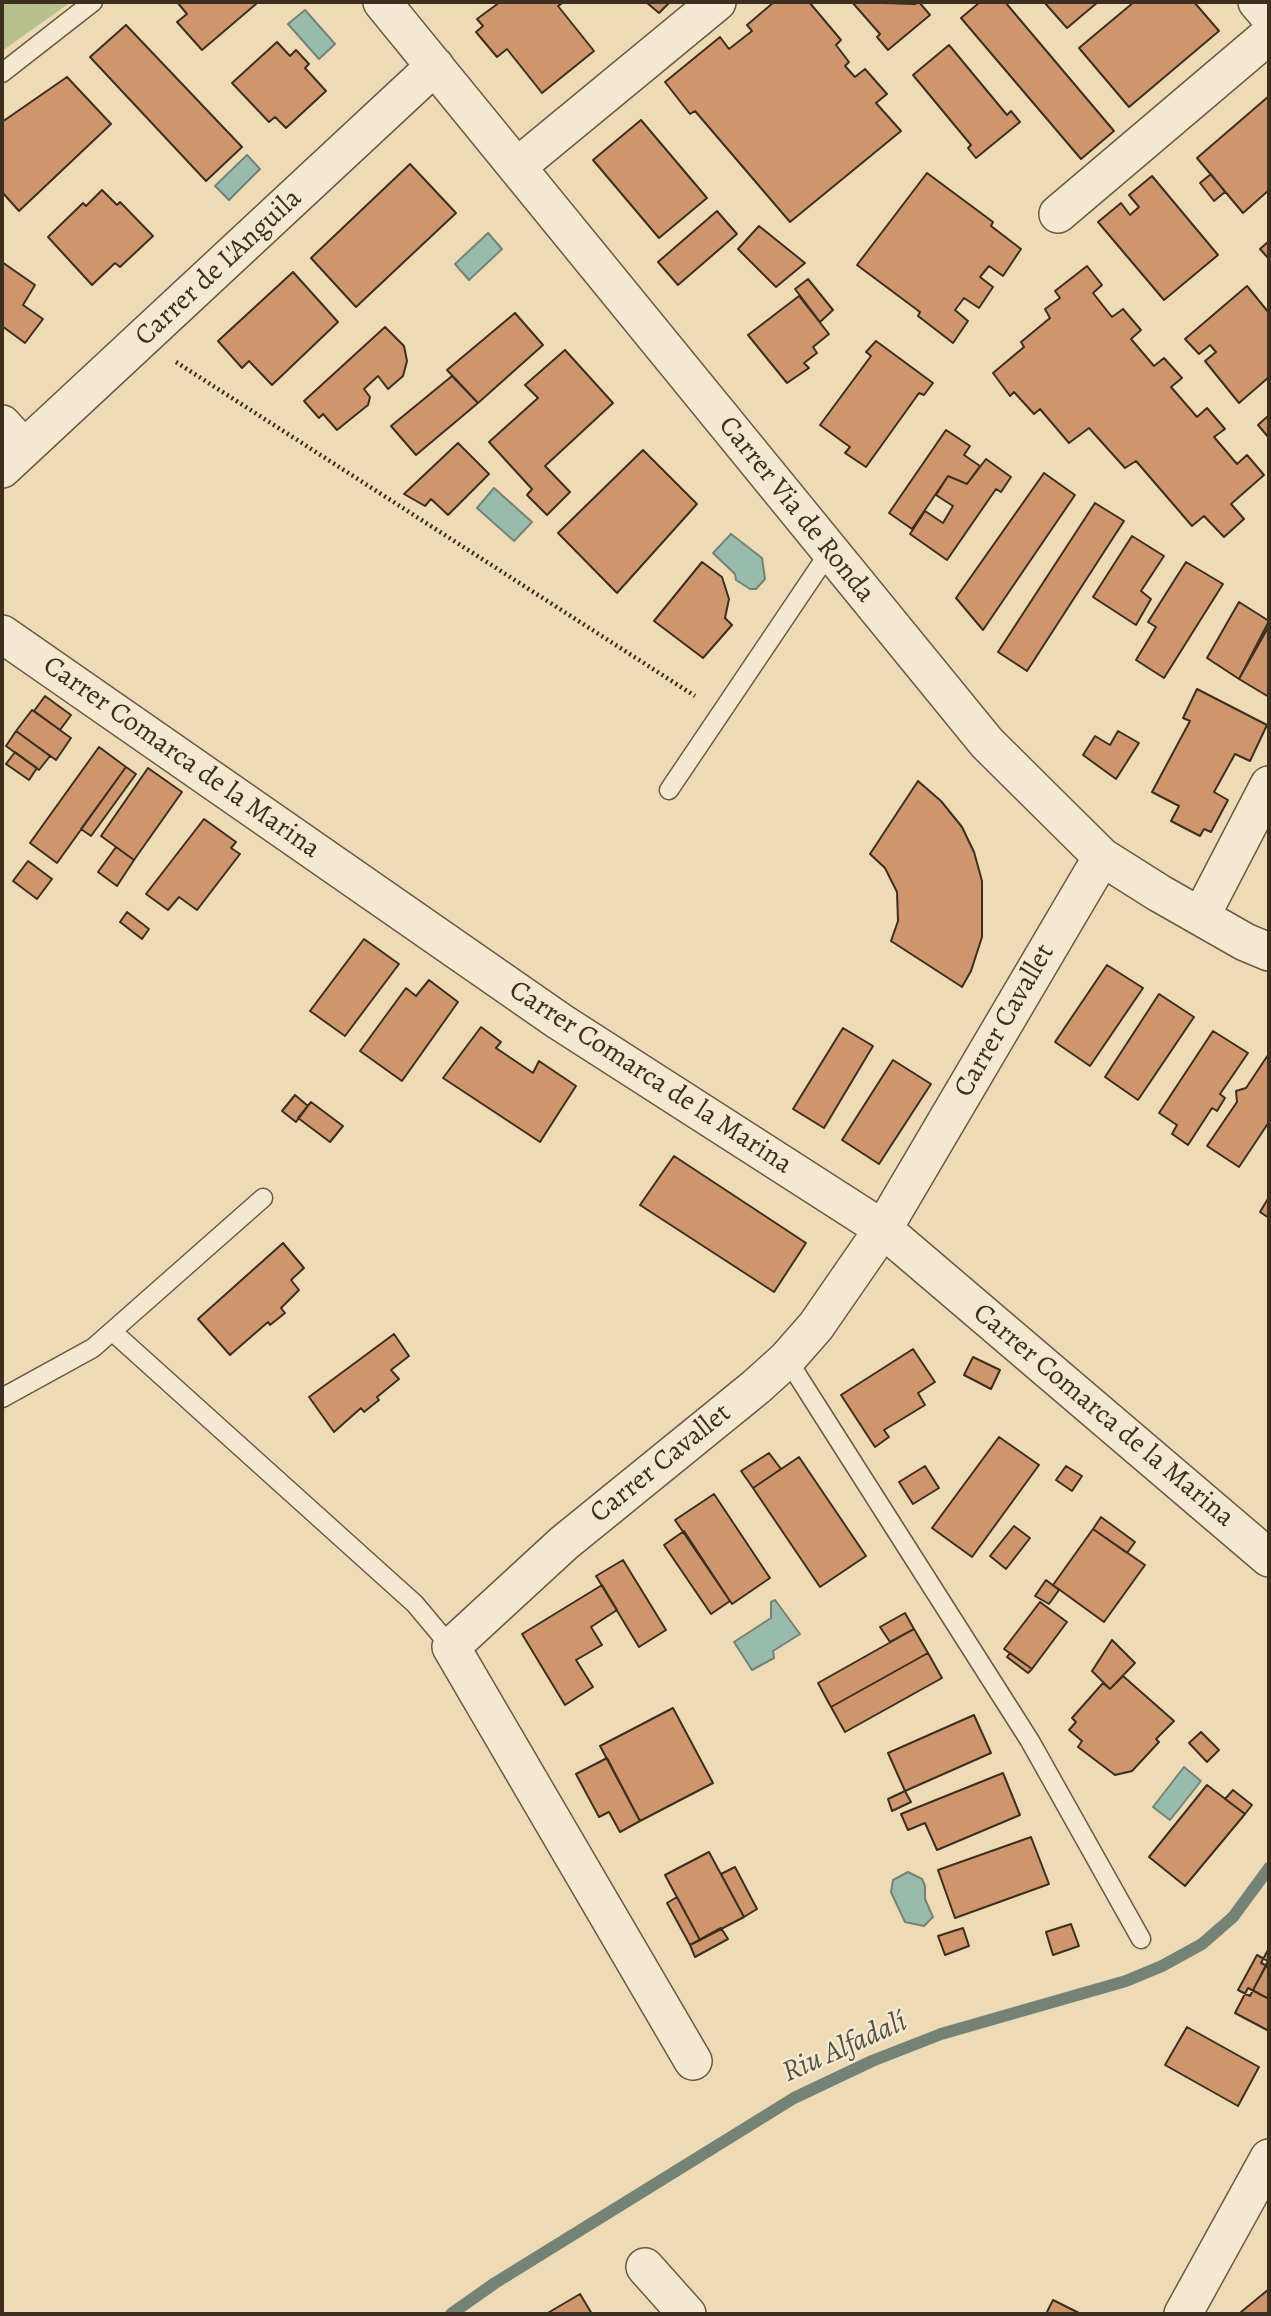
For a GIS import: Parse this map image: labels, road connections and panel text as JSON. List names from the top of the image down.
{
  "streets": {
    "street": [
      "Carrer de L'Anguila",
      "Carrer Via de Ronda",
      "Carrer Comarca de la Marina",
      "Carrer Cavallet"
    ]
  },
  "crossings": [
    ["Carrer de L'Anguila", "Carrer Via de Ronda"],
    ["Carrer Via de Ronda", "Carrer Cavallet"],
    ["Carrer Comarca de la Marina", "Carrer Cavallet"]
  ],
  "water": ["Riu Alfadalí"]
}
